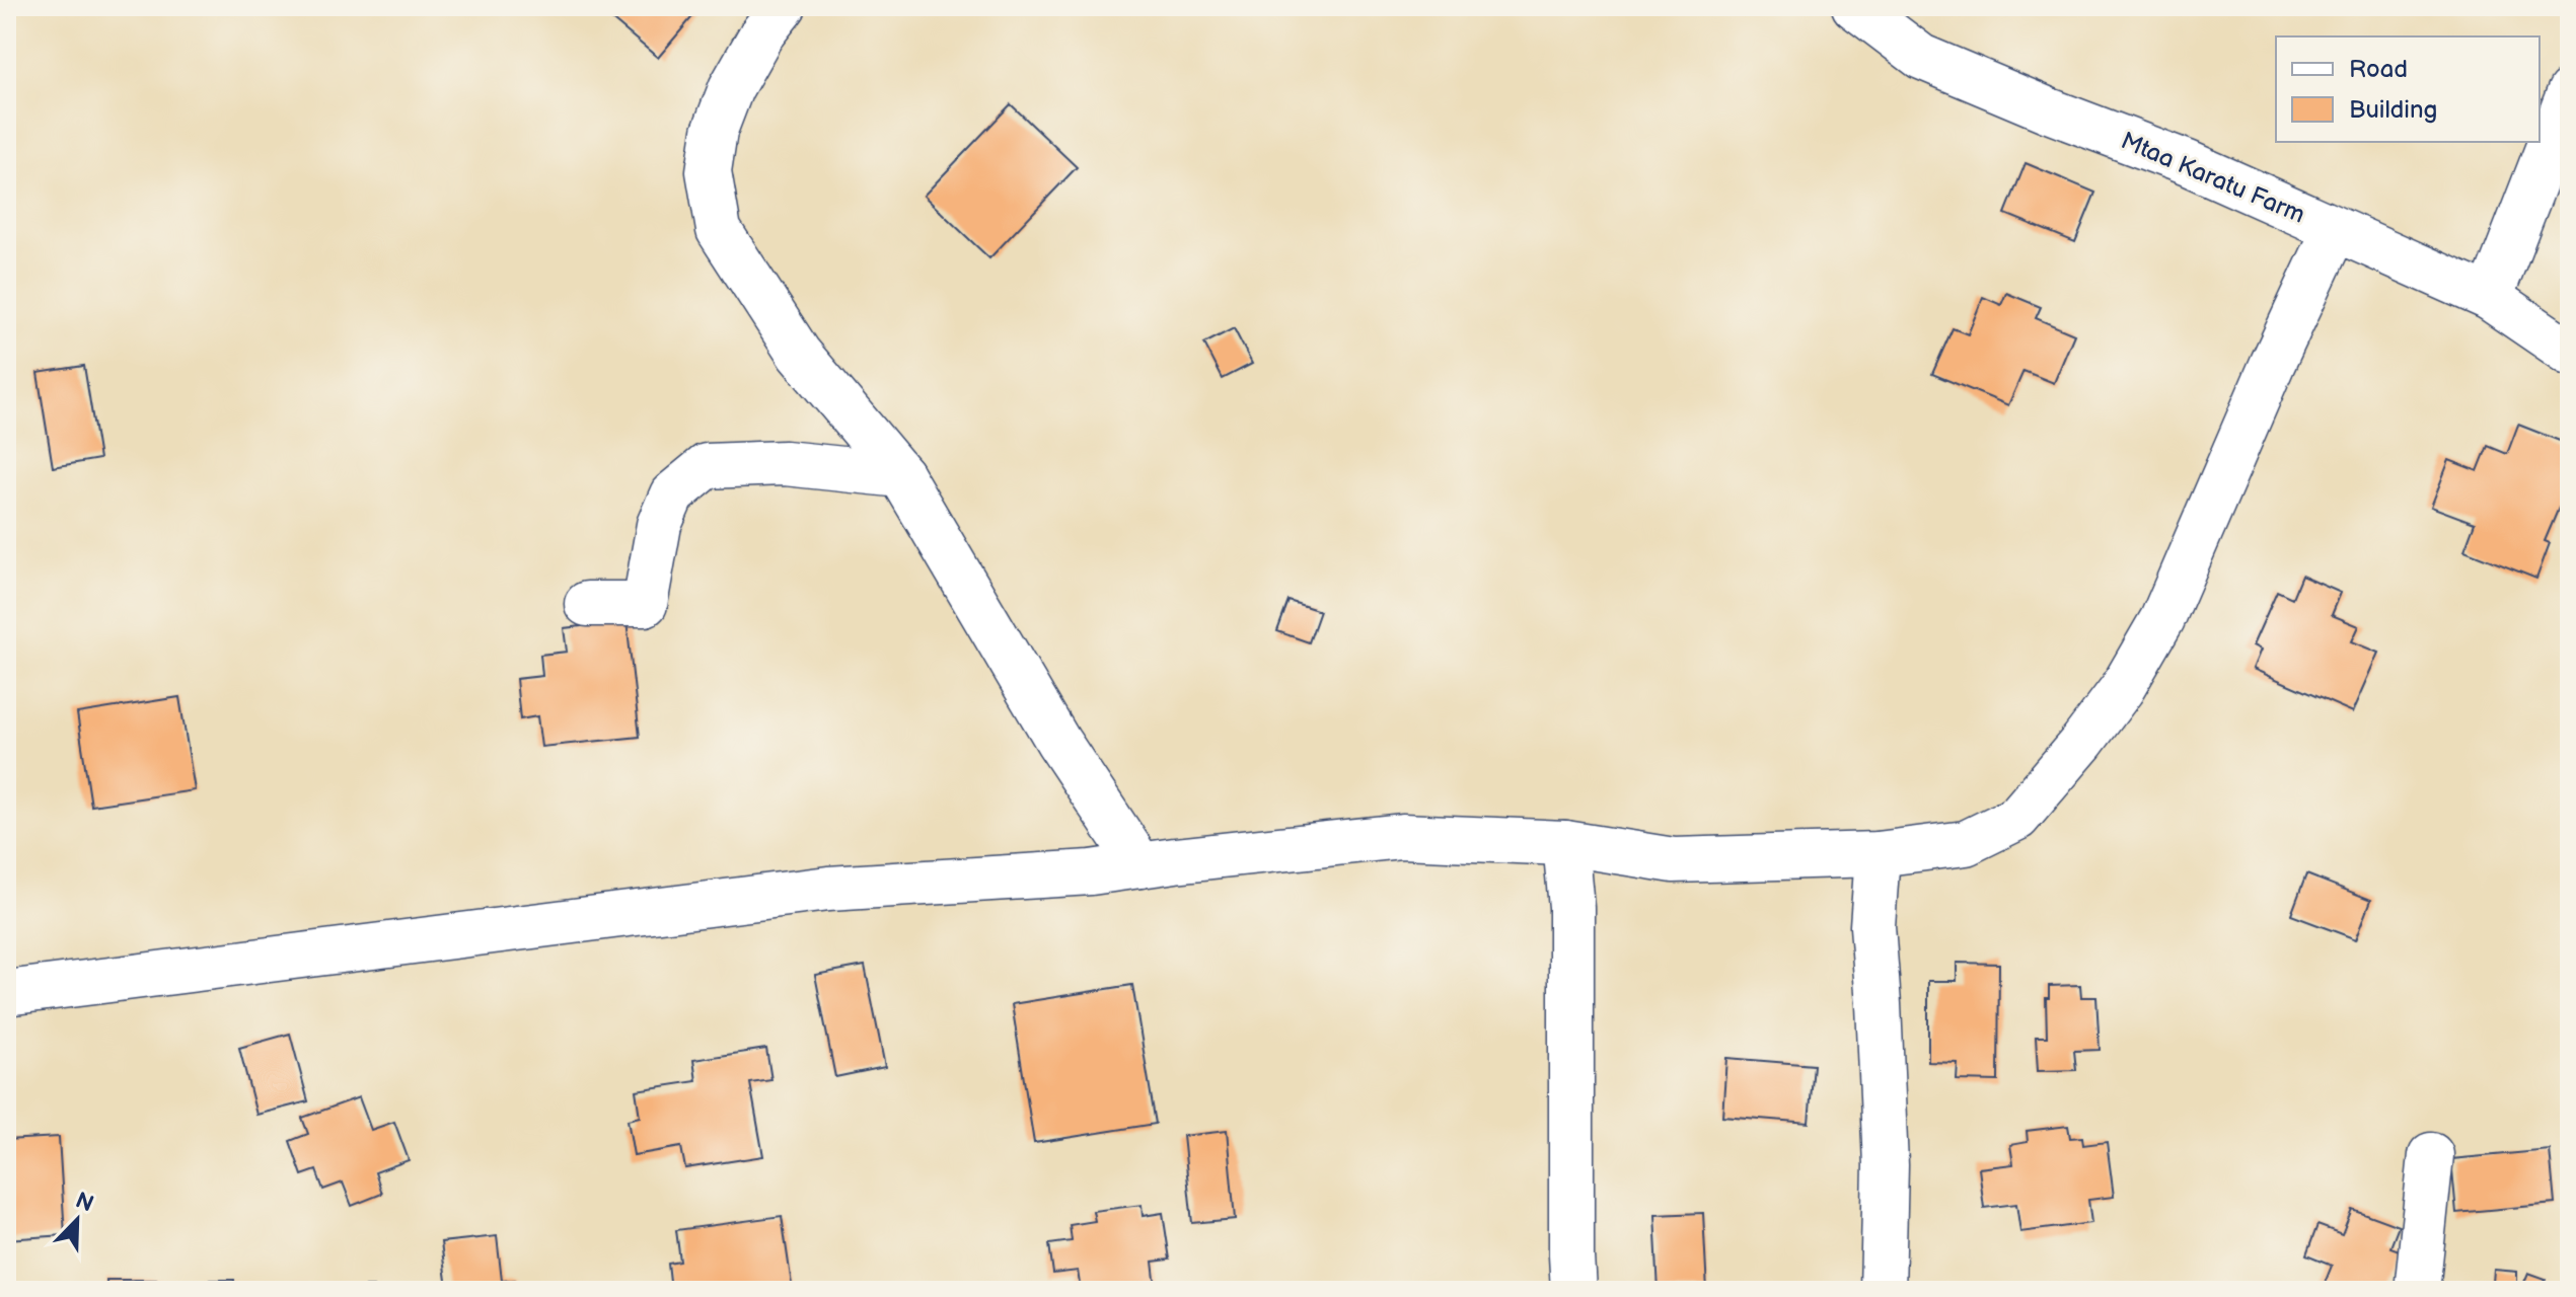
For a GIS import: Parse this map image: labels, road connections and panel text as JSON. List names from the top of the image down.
{
  "streets": {
    "street": ["Mtaa Karatu Farm"]
  },
  "legend": ["Road", "Building"],
  "north": "top right"
}
